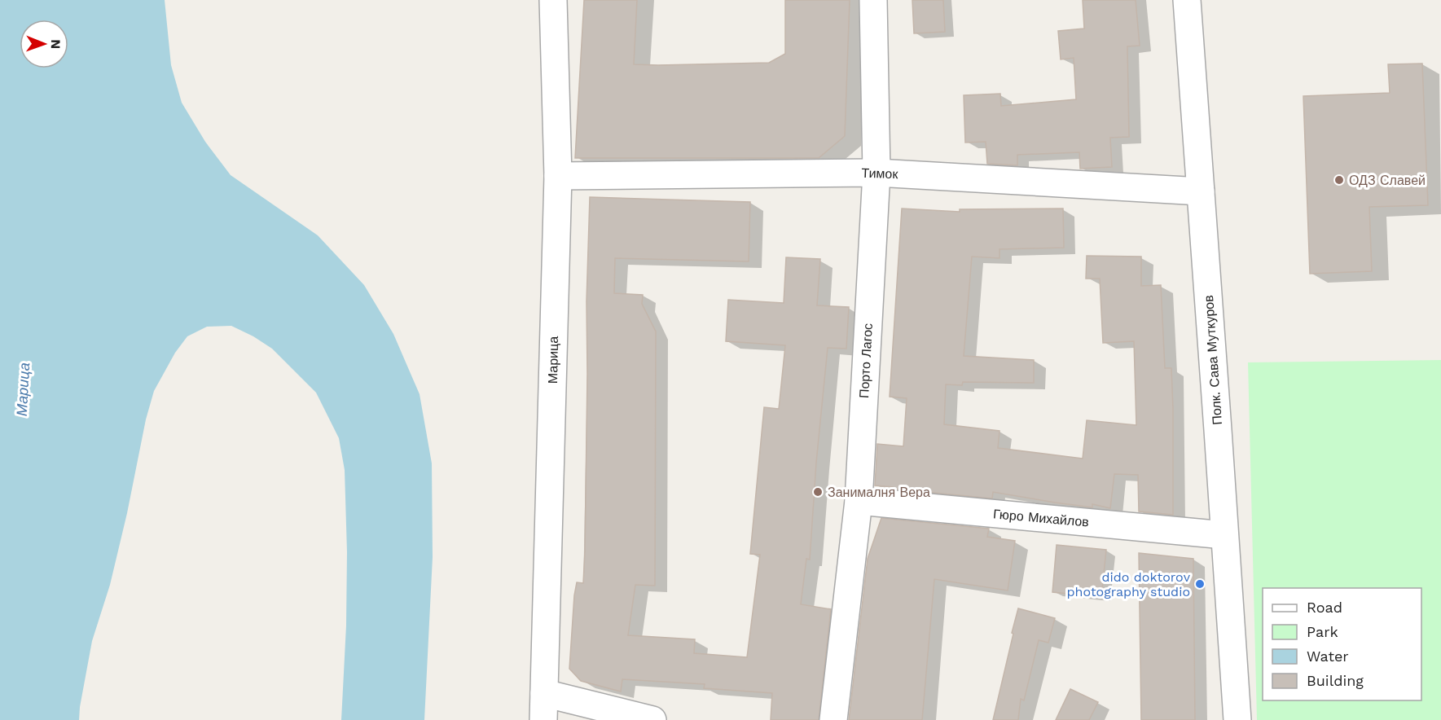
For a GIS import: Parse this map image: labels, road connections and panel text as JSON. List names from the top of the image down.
{
  "streets": {
    "street": [
      "Тимок",
      "Марица",
      "Полк. Сава Муткуров",
      "Порто Лагос",
      "Гюро Михайлов"
    ]
  },
  "crossings": [
    ["Тимок", "Марица"],
    ["Тимок", "Полк. Сава Муткуров"],
    ["Тимок", "Порто Лагос"],
    ["Полк. Сава Муткуров", "Гюро Михайлов"],
    ["Порто Лагос", "Гюро Михайлов"]
  ],
  "water": ["Марица"],
  "places": ["ОДЗ Славей", "Занималня Вера", "dido doktorov photography studio"],
  "legend": [
    "Road",
    "Park",
    "Water",
    "Building"
  ],
  "north": "right"
}
